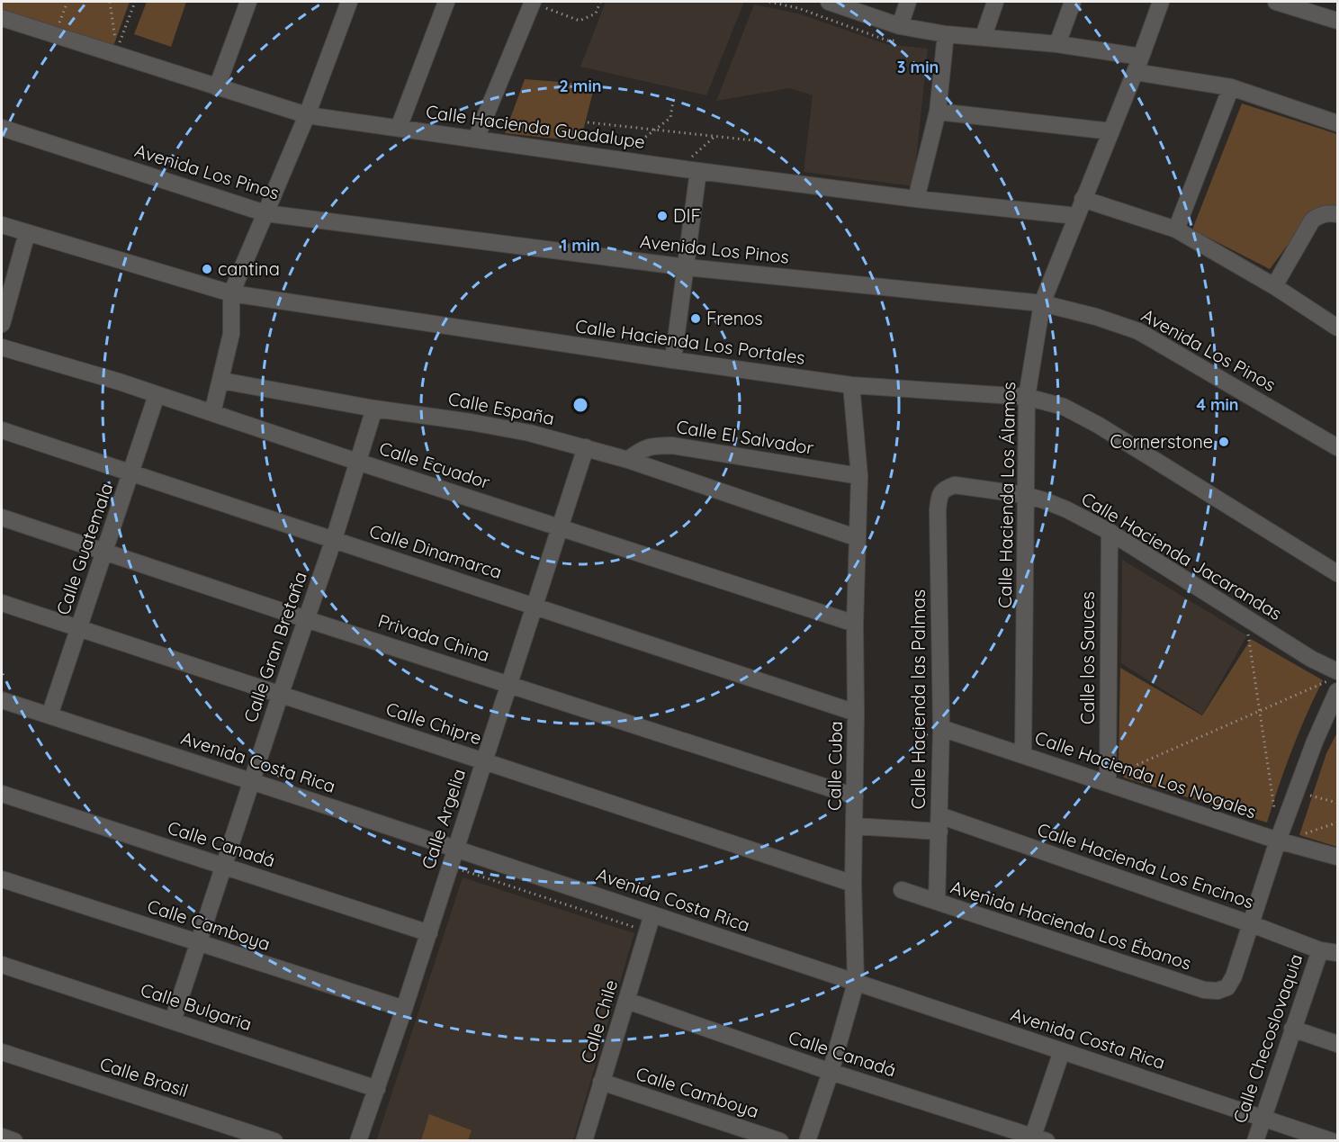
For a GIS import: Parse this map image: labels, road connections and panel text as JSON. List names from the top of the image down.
{
  "streets": {
    "street": [
      "Calle Hacienda Guadalupe",
      "Avenida Los Pinos",
      "Calle Hacienda Los Portales",
      "Calle España",
      "Calle El Salvador",
      "Calle Ecuador",
      "Calle Hacienda Los Álamos",
      "Calle Guatemala",
      "Calle Dinamarca",
      "Calle Hacienda Jacarandas",
      "Privada China",
      "Calle Gran Bretaña",
      "Calle los Sauces",
      "Calle Hacienda las Palmas",
      "Calle Chipre",
      "Avenida Costa Rica",
      "Calle Cuba",
      "Calle Hacienda Los Nogales",
      "Calle Argelia",
      "Calle Canadá",
      "Calle Hacienda Los Encinos",
      "Calle Camboya",
      "Avenida Hacienda Los Ébanos",
      "Calle Bulgaria",
      "Calle Chile",
      "Calle Checoslovaquia",
      "Calle Brasil"
    ]
  },
  "crossings": [
    ["Calle Hacienda Guadalupe", "Calle Hacienda Los Álamos"],
    ["Avenida Los Pinos", "Calle Hacienda Los Álamos"],
    ["Calle Hacienda Los Portales", "Calle Hacienda Los Álamos"],
    ["Calle Hacienda Los Portales", "Calle Cuba"],
    ["Calle España", "Calle El Salvador"],
    ["Calle España", "Calle Gran Bretaña"],
    ["Calle España", "Calle Cuba"],
    ["Calle España", "Calle Argelia"],
    ["Calle El Salvador", "Calle Cuba"],
    ["Calle Ecuador", "Calle Guatemala"],
    ["Calle Ecuador", "Calle Gran Bretaña"],
    ["Calle Ecuador", "Calle Cuba"],
    ["Calle Ecuador", "Calle Argelia"],
    ["Calle Hacienda Los Álamos", "Calle Hacienda Jacarandas"],
    ["Calle Hacienda Los Álamos", "Calle Hacienda Los Nogales"],
    ["Calle Guatemala", "Calle Dinamarca"],
    ["Calle Guatemala", "Privada China"],
    ["Calle Guatemala", "Calle Chipre"],
    ["Calle Guatemala", "Avenida Costa Rica"],
    ["Calle Dinamarca", "Calle Gran Bretaña"],
    ["Calle Dinamarca", "Calle Cuba"],
    ["Calle Dinamarca", "Calle Argelia"],
    ["Calle Hacienda Jacarandas", "Calle los Sauces"],
    ["Calle Hacienda Jacarandas", "Calle Hacienda las Palmas"],
    ["Privada China", "Calle Gran Bretaña"],
    ["Privada China", "Calle Cuba"],
    ["Privada China", "Calle Argelia"],
    ["Calle Gran Bretaña", "Calle Chipre"],
    ["Calle Gran Bretaña", "Avenida Costa Rica"],
    ["Calle Gran Bretaña", "Calle Canadá"],
    ["Calle Gran Bretaña", "Calle Camboya"],
    ["Calle Gran Bretaña", "Calle Bulgaria"],
    ["Calle los Sauces", "Calle Hacienda Los Nogales"],
    ["Calle Hacienda las Palmas", "Calle Hacienda Los Nogales"],
    ["Calle Hacienda las Palmas", "Calle Hacienda Los Encinos"],
    ["Calle Hacienda las Palmas", "Avenida Hacienda Los Ébanos"],
    ["Calle Chipre", "Calle Cuba"],
    ["Calle Chipre", "Calle Argelia"],
    ["Avenida Costa Rica", "Calle Cuba"],
    ["Avenida Costa Rica", "Calle Argelia"],
    ["Avenida Costa Rica", "Calle Chile"],
    ["Avenida Costa Rica", "Calle Checoslovaquia"],
    ["Calle Cuba", "Calle Canadá"],
    ["Calle Cuba", "Calle Hacienda Los Encinos"],
    ["Calle Argelia", "Calle Canadá"],
    ["Calle Argelia", "Calle Camboya"],
    ["Calle Argelia", "Calle Bulgaria"],
    ["Calle Canadá", "Calle Chile"],
    ["Calle Hacienda Los Encinos", "Avenida Hacienda Los Ébanos"],
    ["Calle Hacienda Los Encinos", "Calle Checoslovaquia"],
    ["Calle Camboya", "Calle Chile"]
  ],
  "places": [
    "DIF",
    "cantina",
    "Frenos",
    "Cornerstone"
  ],
  "rings": [
    "3 min",
    "2 min",
    "1 min",
    "4 min"
  ]
}
